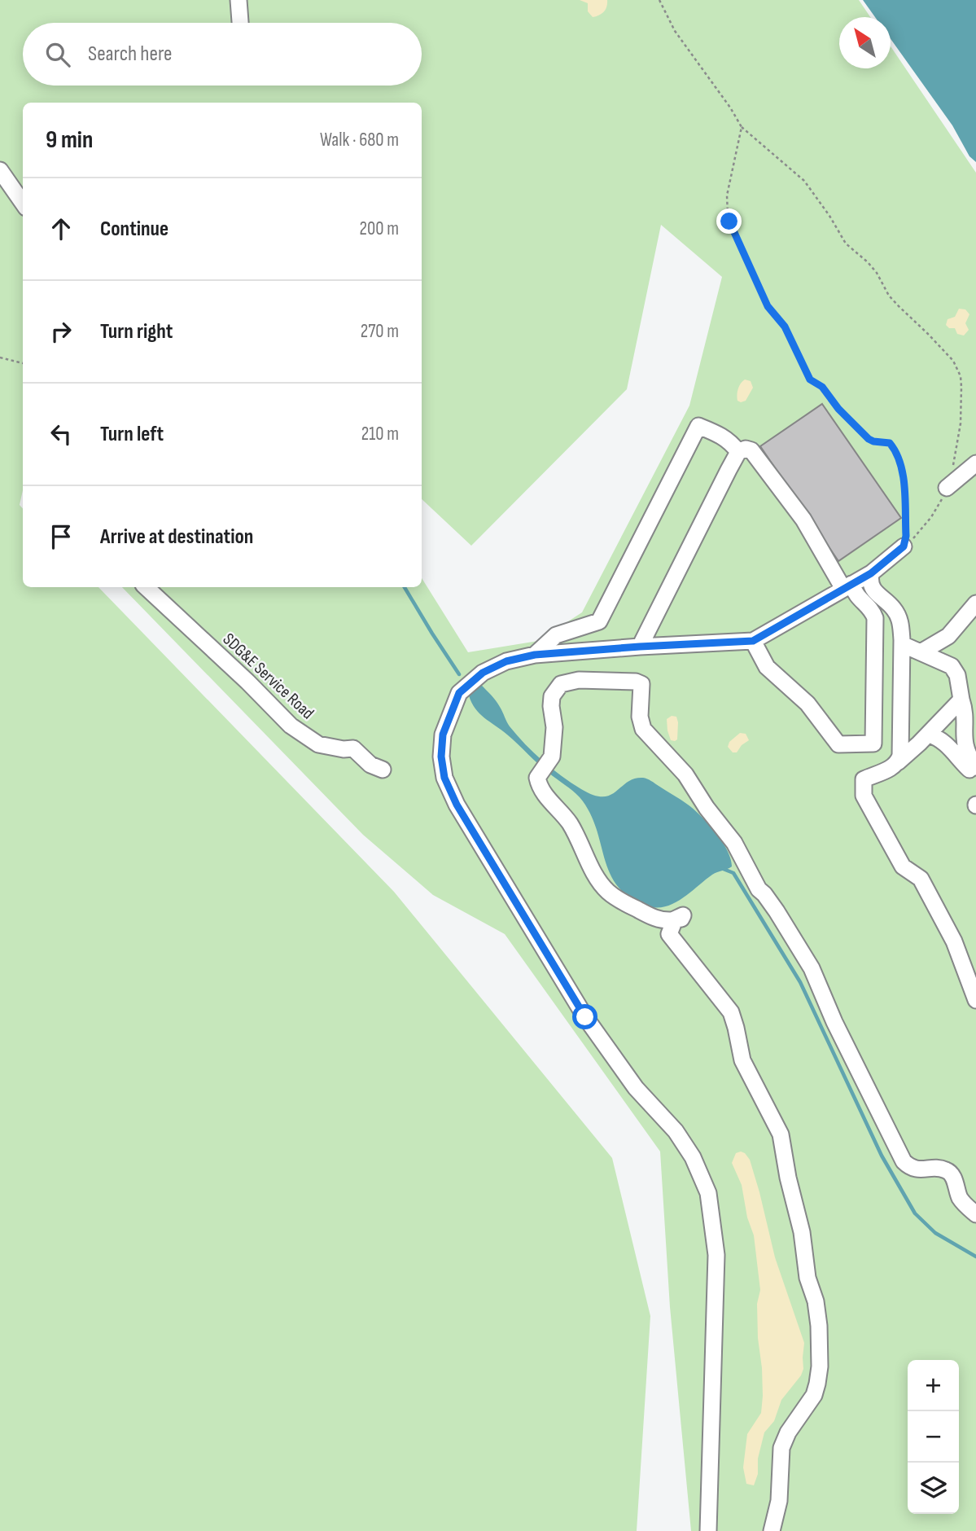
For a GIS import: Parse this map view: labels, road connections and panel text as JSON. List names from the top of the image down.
{
  "streets": {
    "lane": ["SDG&E Service Road"]
  },
  "north": "top left",
  "page": {
    "search": "Search here",
    "heading": ["9 min", "Walk · 680 m"],
    "list": [
      ["Continue", "200 m"],
      ["Turn right", "270 m"],
      ["Turn left", "210 m"],
      "Arrive at destination"
    ],
    "map_buttons": ["+", "−"]
  }
}
